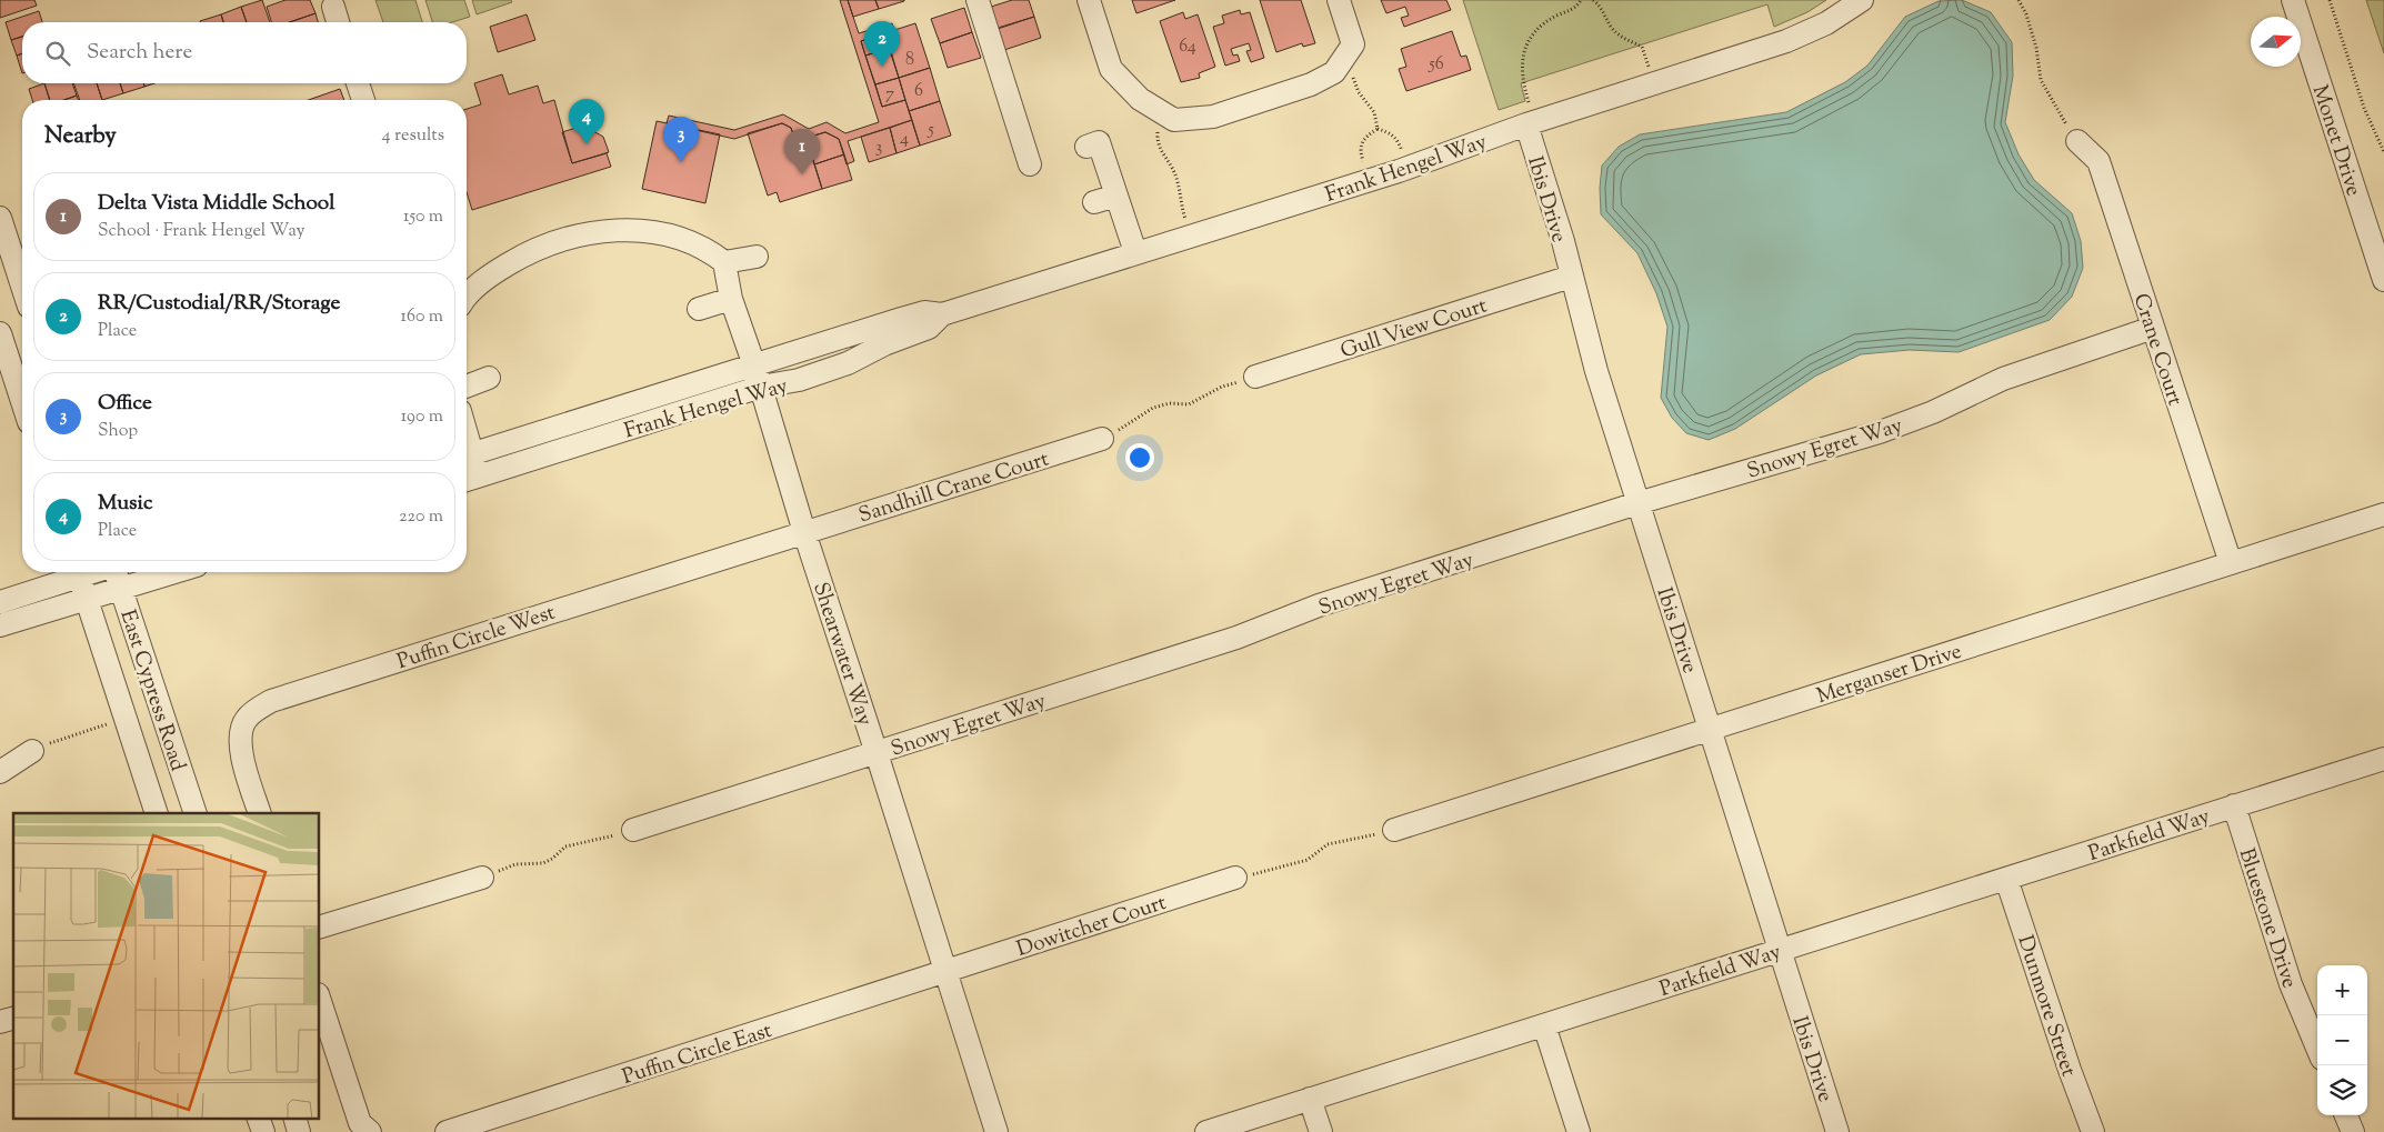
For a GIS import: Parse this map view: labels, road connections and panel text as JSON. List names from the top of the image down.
{
  "streets": {
    "street": [
      "Monet Drive",
      "Frank Hengel Way",
      "Ibis Drive",
      "Gull View Court",
      "Crane Court",
      "Snowy Egret Way",
      "Sandhill Crane Court",
      "Puffin Circle West",
      "Shearwater Way",
      "Merganser Drive",
      "East Cypress Road",
      "Parkfield Way",
      "Bluestone Drive",
      "Dowitcher Court",
      "Dunmore Street",
      "Puffin Circle East"
    ]
  },
  "crossings": [
    ["Frank Hengel Way", "Ibis Drive"],
    ["Frank Hengel Way", "Shearwater Way"],
    ["Ibis Drive", "Gull View Court"],
    ["Ibis Drive", "Snowy Egret Way"],
    ["Ibis Drive", "Merganser Drive"],
    ["Ibis Drive", "Parkfield Way"],
    ["Crane Court", "Snowy Egret Way"],
    ["Crane Court", "Merganser Drive"],
    ["Snowy Egret Way", "Shearwater Way"],
    ["Sandhill Crane Court", "Puffin Circle West"],
    ["Sandhill Crane Court", "Shearwater Way"],
    ["Puffin Circle West", "Shearwater Way"],
    ["Shearwater Way", "Dowitcher Court"],
    ["Shearwater Way", "Puffin Circle East"],
    ["Parkfield Way", "Bluestone Drive"],
    ["Parkfield Way", "Dunmore Street"],
    ["Dowitcher Court", "Puffin Circle East"]
  ],
  "house_numbers": [
    "64",
    "8",
    "56",
    "6",
    "7",
    "5",
    "4",
    "3"
  ],
  "north": "right",
  "page": {
    "pins": [
      "2",
      "4",
      "3",
      "1"
    ],
    "search": "Search here",
    "heading": ["Nearby", "4 results"],
    "list": [
      {
        "mark": "1",
        "name": "Delta Vista Middle School",
        "note": "School · Frank Hengel Way",
        "value": "150 m"
      },
      {
        "mark": "2",
        "name": "RR/Custodial/RR/Storage",
        "note": "Place",
        "value": "160 m"
      },
      {
        "mark": "3",
        "name": "Office",
        "note": "Shop",
        "value": "190 m"
      },
      {
        "mark": "4",
        "name": "Music",
        "note": "Place",
        "value": "220 m"
      }
    ],
    "map_buttons": ["+", "−"]
  }
}
